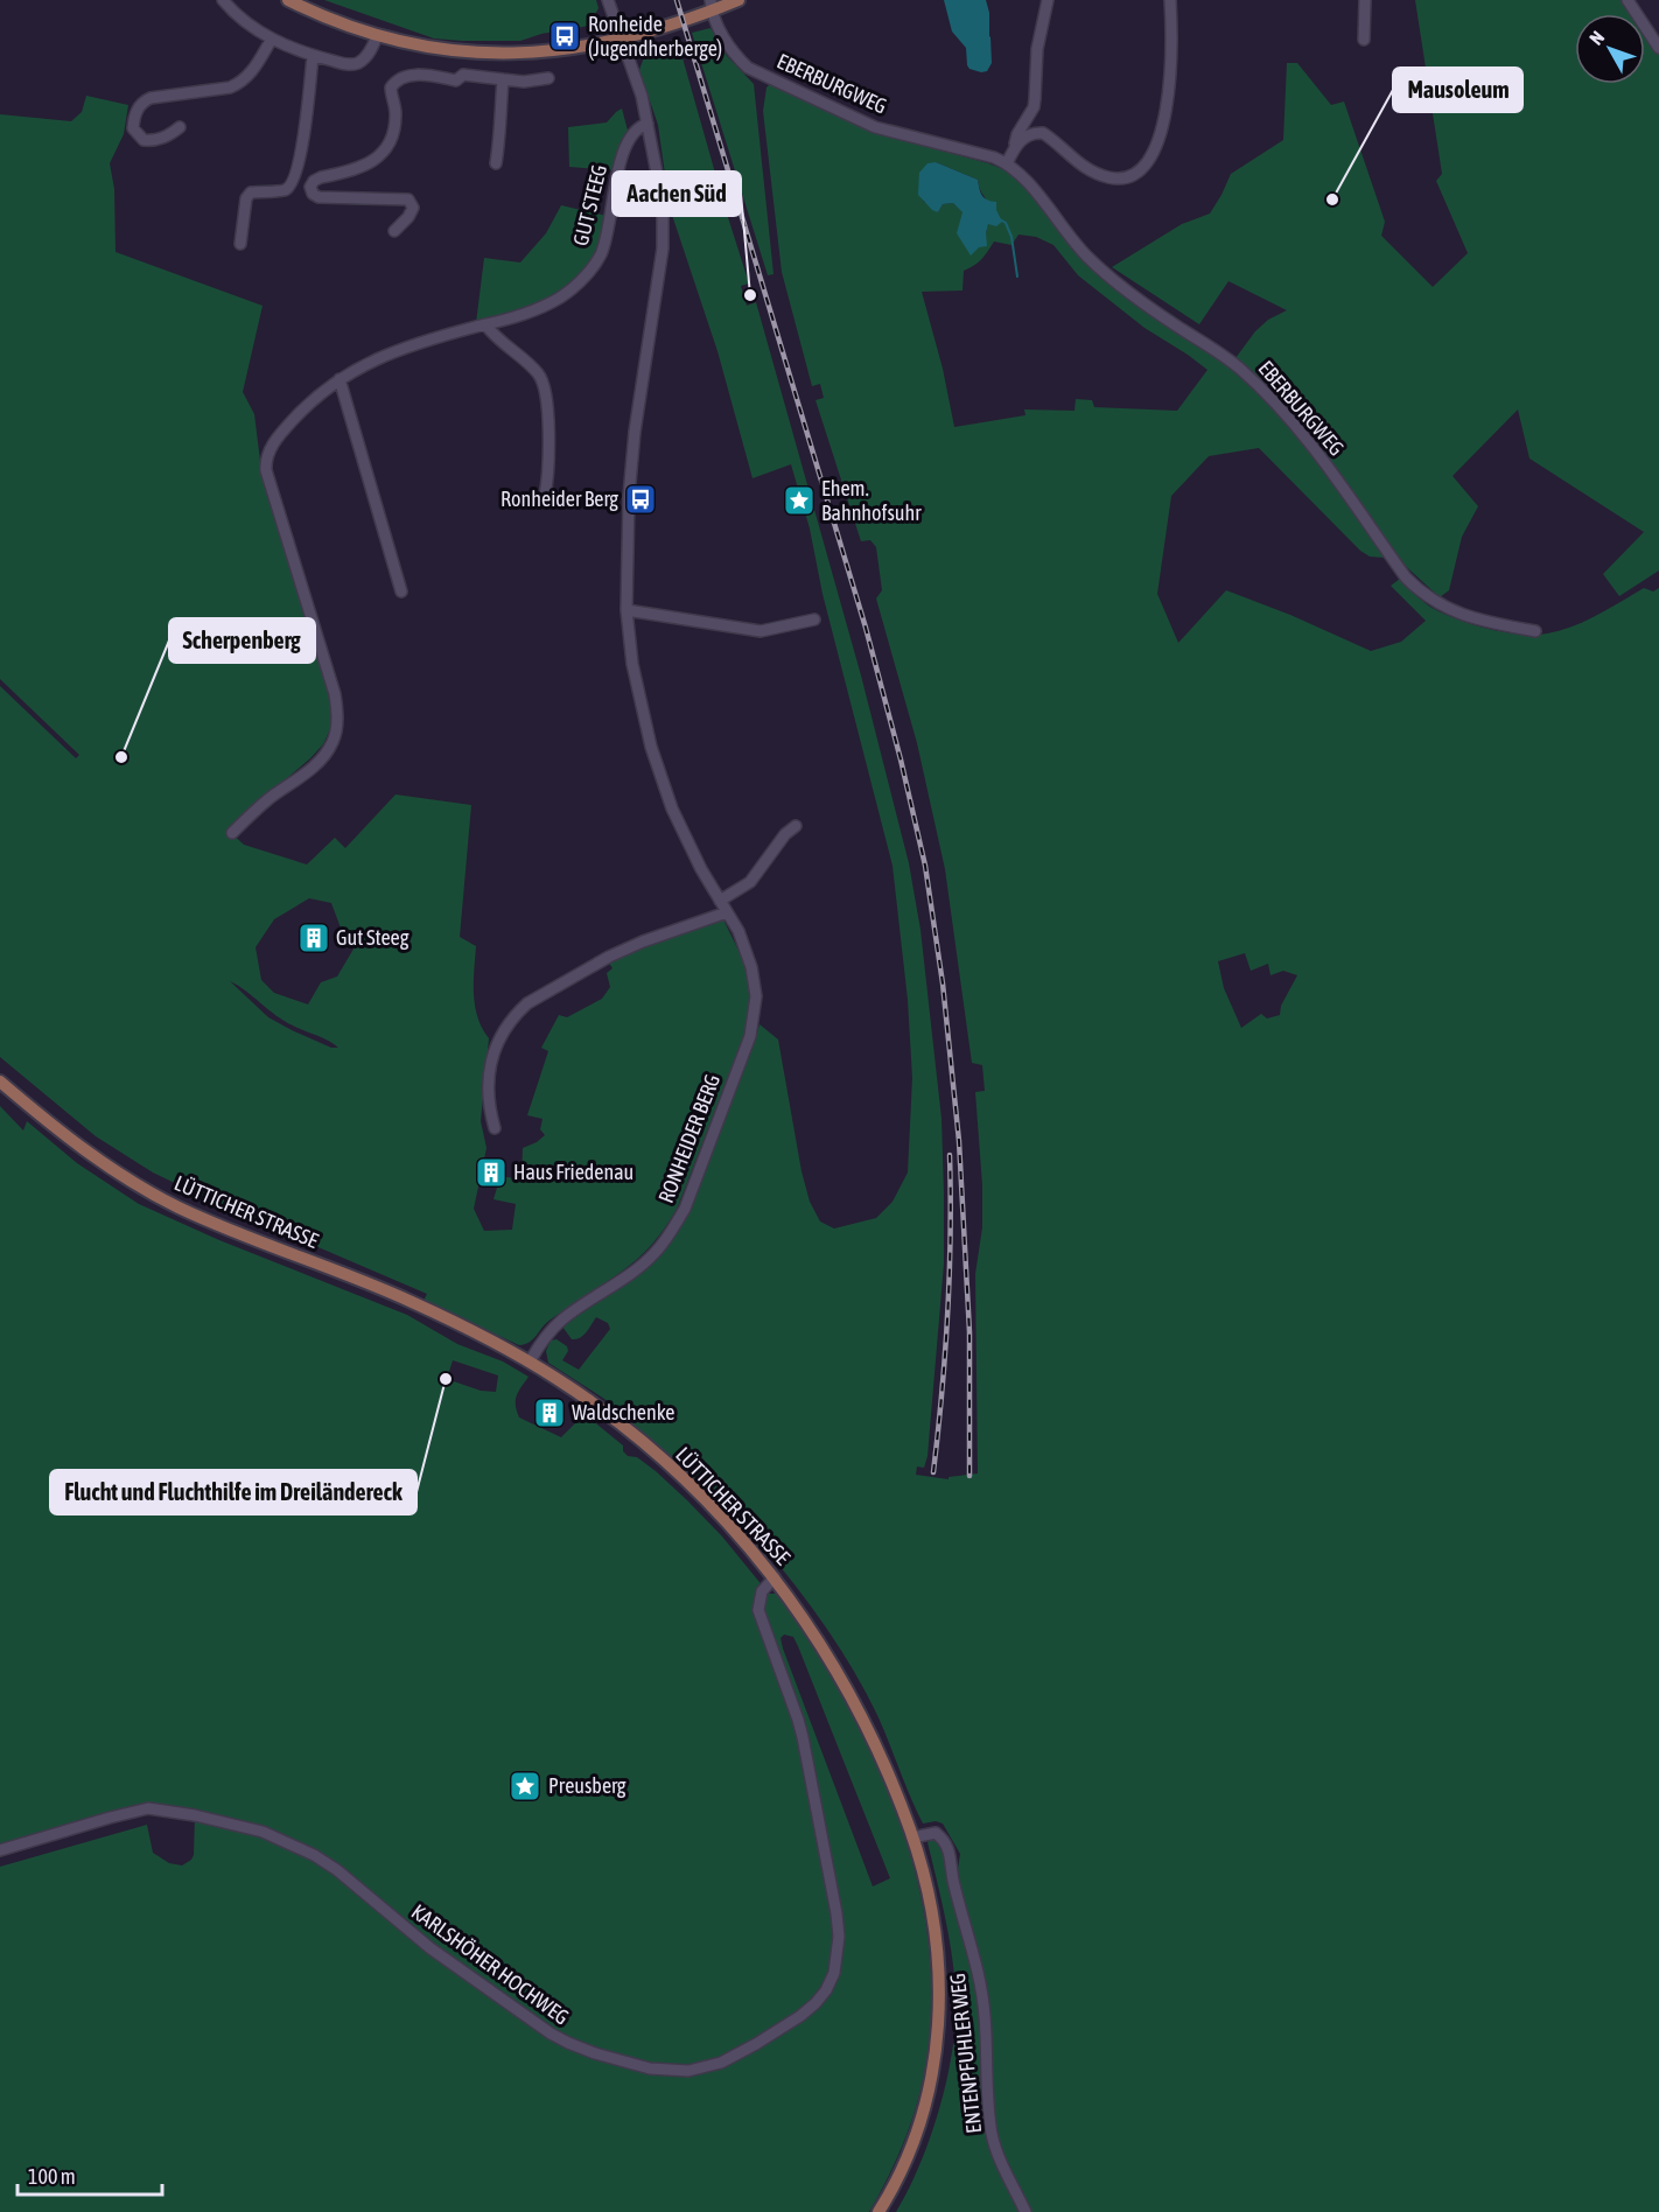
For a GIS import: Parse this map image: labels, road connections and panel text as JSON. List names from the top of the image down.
{
  "streets": {
    "main road": ["LÜTTICHER STRASSE"],
    "street": [
      "EBERBURGWEG",
      "GUT STEEG",
      "RONHEIDER BERG",
      "KARLSHÖHER HOCHWEG",
      "ENTENPFUHLER WEG"
    ]
  },
  "crossings": [
    ["GUT STEEG", "RONHEIDER BERG"],
    ["RONHEIDER BERG", "LÜTTICHER STRASSE"],
    ["LÜTTICHER STRASSE", "KARLSHÖHER HOCHWEG"],
    ["LÜTTICHER STRASSE", "ENTENPFUHLER WEG"]
  ],
  "places": {
    "bus stop": ["Ronheide (Jugendherberge)", "Ronheider Berg"],
    "other": [
      "Mausoleum",
      "Aachen Süd",
      "Scherpenberg",
      "Flucht und Fluchthilfe im Dreiländereck"
    ],
    "place": ["Ehem. Bahnhofsuhr", "Preusberg"],
    "building": ["Gut Steeg", "Haus Friedenau", "Waldschenke"]
  },
  "scale_bar": "100 m",
  "north": "top left"
}
